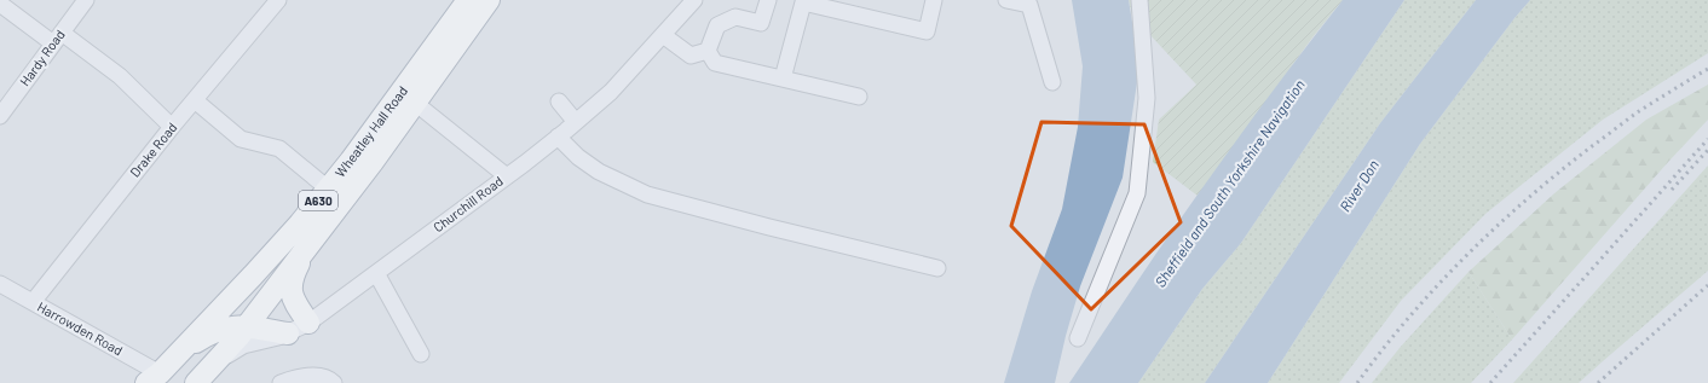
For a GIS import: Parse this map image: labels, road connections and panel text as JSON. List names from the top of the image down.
{
  "streets": {
    "highway": ["Wheatley Hall Road", "A630"],
    "street": [
      "Hardy Road",
      "Drake Road",
      "Churchill Road",
      "Harrowden Road"
    ]
  },
  "crossings": [
    ["Wheatley Hall Road", "Churchill Road"],
    ["Wheatley Hall Road", "Harrowden Road"],
    ["Drake Road", "Harrowden Road"]
  ],
  "water": ["Sheffield and South Yorkshire Navigation", "River Don"]
}
